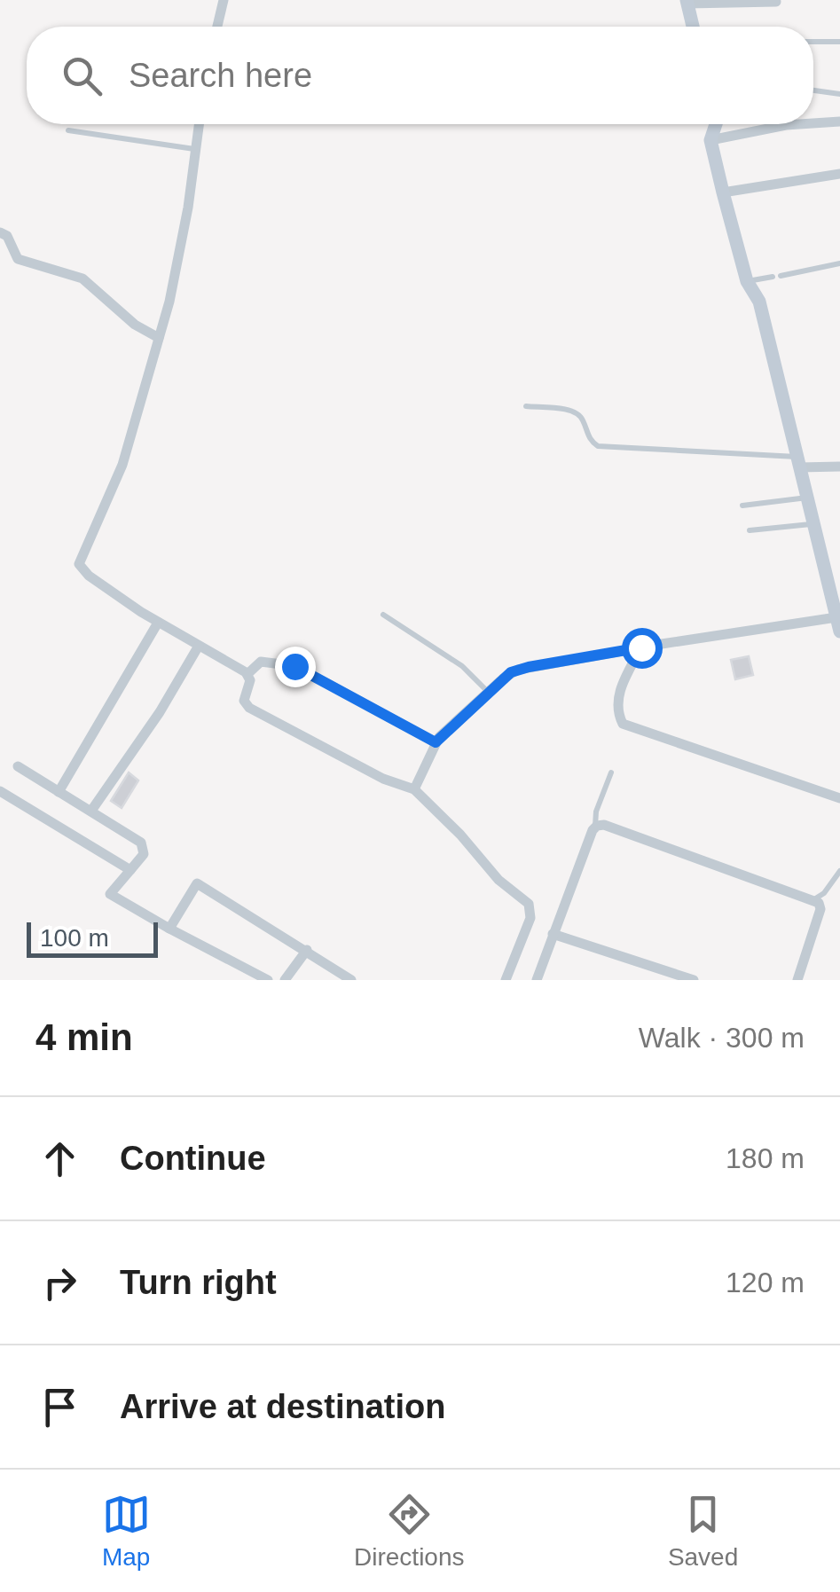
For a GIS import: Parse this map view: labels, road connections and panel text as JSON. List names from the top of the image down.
{
  "scale_bar": "100 m",
  "page": {
    "search": "Search here",
    "scale": "100 m",
    "heading": ["4 min", "Walk · 300 m"],
    "list": [
      ["Continue", "180 m"],
      ["Turn right", "120 m"],
      "Arrive at destination"
    ],
    "nav": ["Map", "Directions", "Saved"]
  }
}
